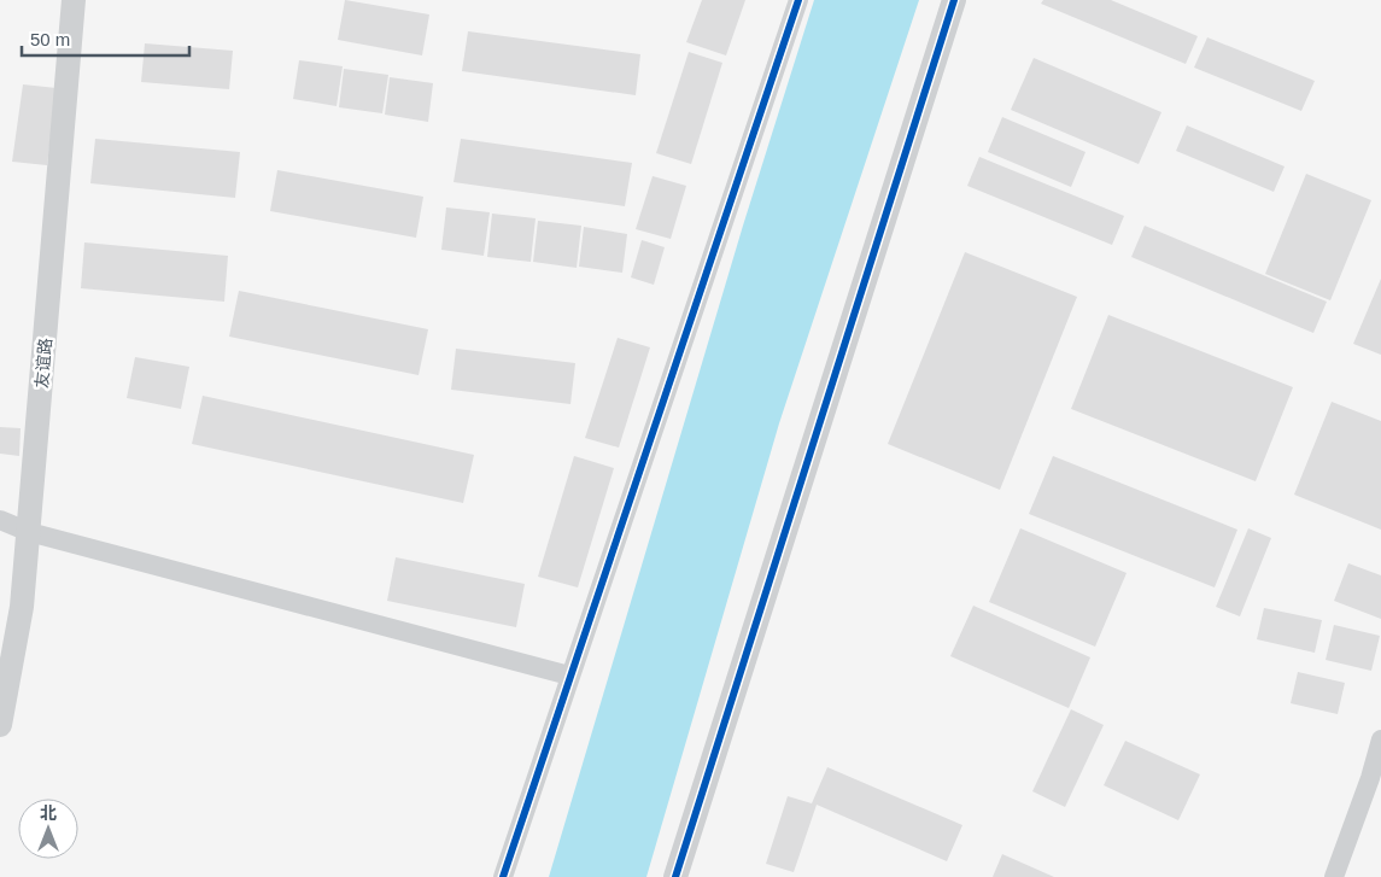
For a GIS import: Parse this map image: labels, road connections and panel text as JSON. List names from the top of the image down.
{
  "streets": {
    "street": ["友谊路"]
  },
  "scale_bar": "50 m",
  "north": "top"
}
